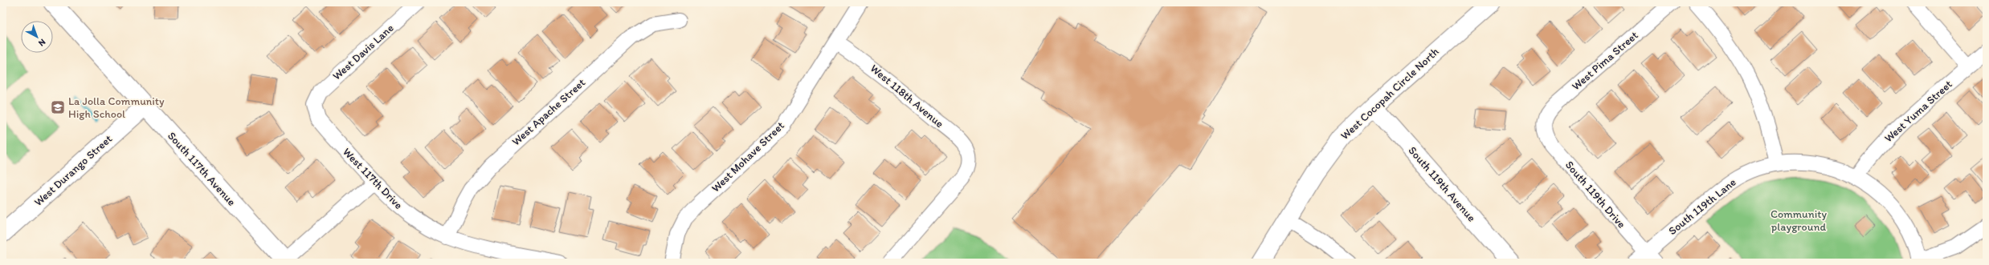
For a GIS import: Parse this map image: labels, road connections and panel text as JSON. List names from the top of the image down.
{
  "streets": {
    "street": [
      "West Davis Lane",
      "West Pima Street",
      "West Cocopah Circle North",
      "West 118th Avenue",
      "West Yuma Street",
      "West Apache Street",
      "West Mohave Street",
      "South 117th Avenue",
      "West Durango Street",
      "West 117th Drive",
      "South 119th Avenue",
      "South 119th Drive",
      "South 119th Lane"
    ]
  },
  "crossings": [
    ["West Davis Lane", "West 117th Drive"],
    ["West Pima Street", "South 119th Drive"],
    ["West Cocopah Circle North", "South 119th Avenue"],
    ["West 118th Avenue", "West Mohave Street"],
    ["West Yuma Street", "South 119th Lane"],
    ["West Apache Street", "West 117th Drive"],
    ["South 117th Avenue", "West Durango Street"],
    ["South 119th Drive", "South 119th Lane"]
  ],
  "parks": ["Community playground"],
  "places": {
    "school or university": ["La Jolla Community High School"]
  },
  "north": "bottom right"
}
